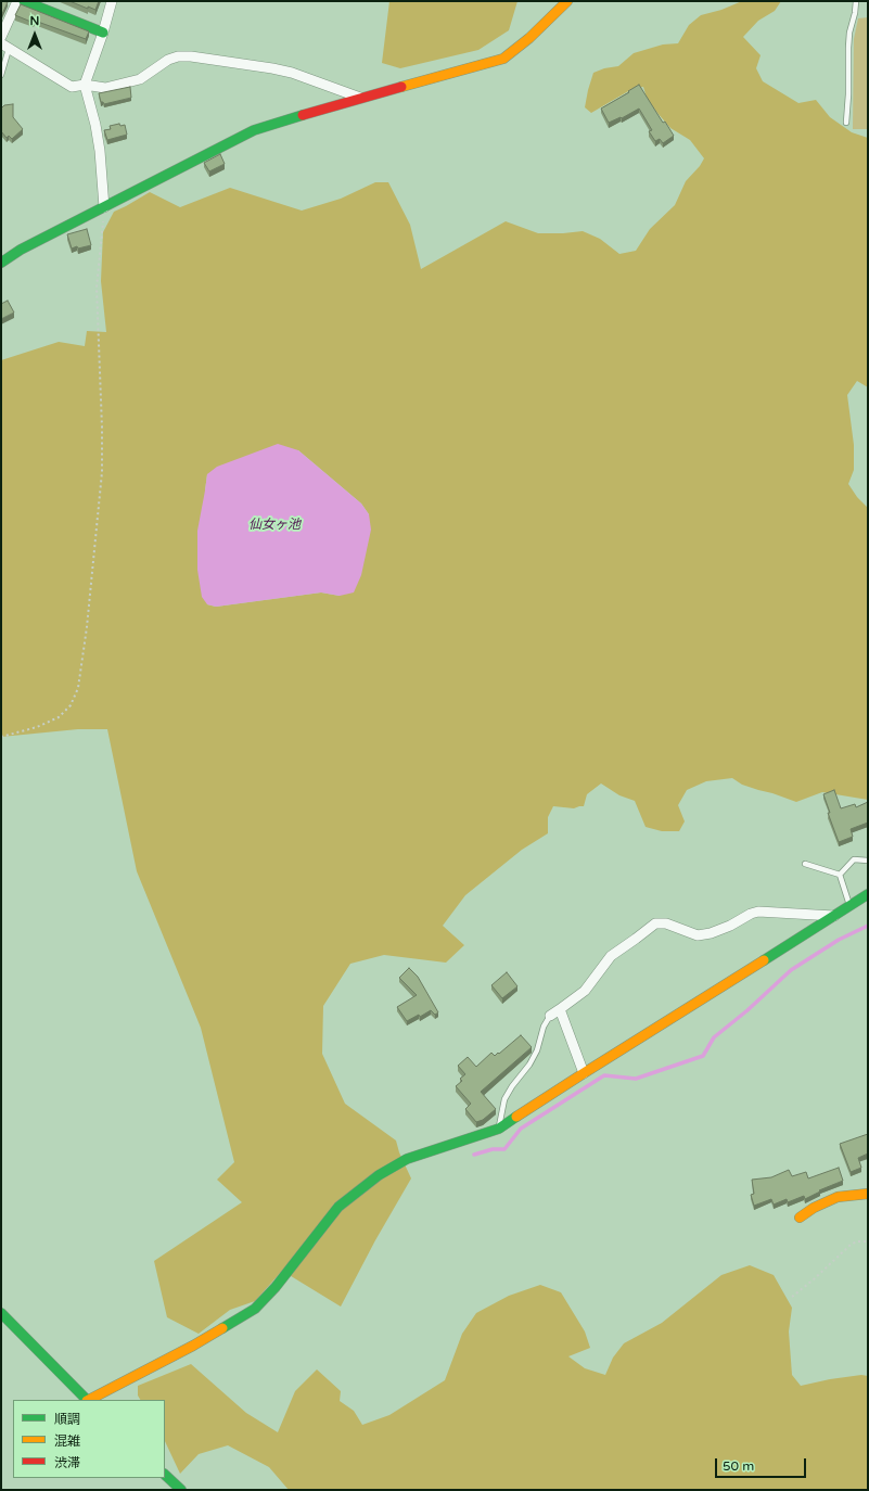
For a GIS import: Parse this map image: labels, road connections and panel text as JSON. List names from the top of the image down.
{
  "water": ["仙女ヶ池"],
  "legend": ["順調", "混雑", "渋滞"],
  "scale_bar": "50 m",
  "north": "top"
}
